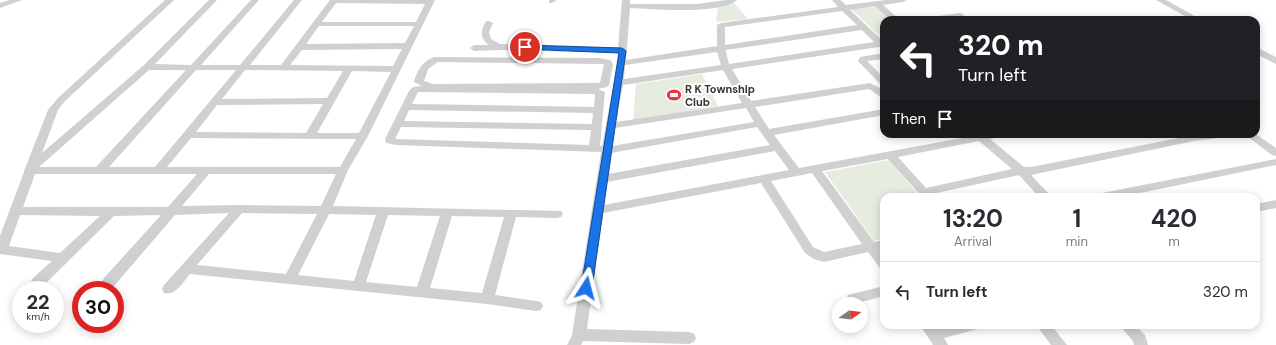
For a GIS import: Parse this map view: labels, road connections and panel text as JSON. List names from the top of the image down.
{
  "places": {
    "sports": ["R K Township Club"]
  },
  "north": "right",
  "page": {
    "turn": ["320 m", "Turn left"],
    "then": "Then",
    "eta": [
      "13:20",
      "Arrival",
      "1",
      "min",
      "420",
      "m"
    ],
    "list": [
      {
        "name": "Turn left",
        "value": "320 m"
      }
    ],
    "speed": "22 km/h",
    "limit": "30"
  }
}
